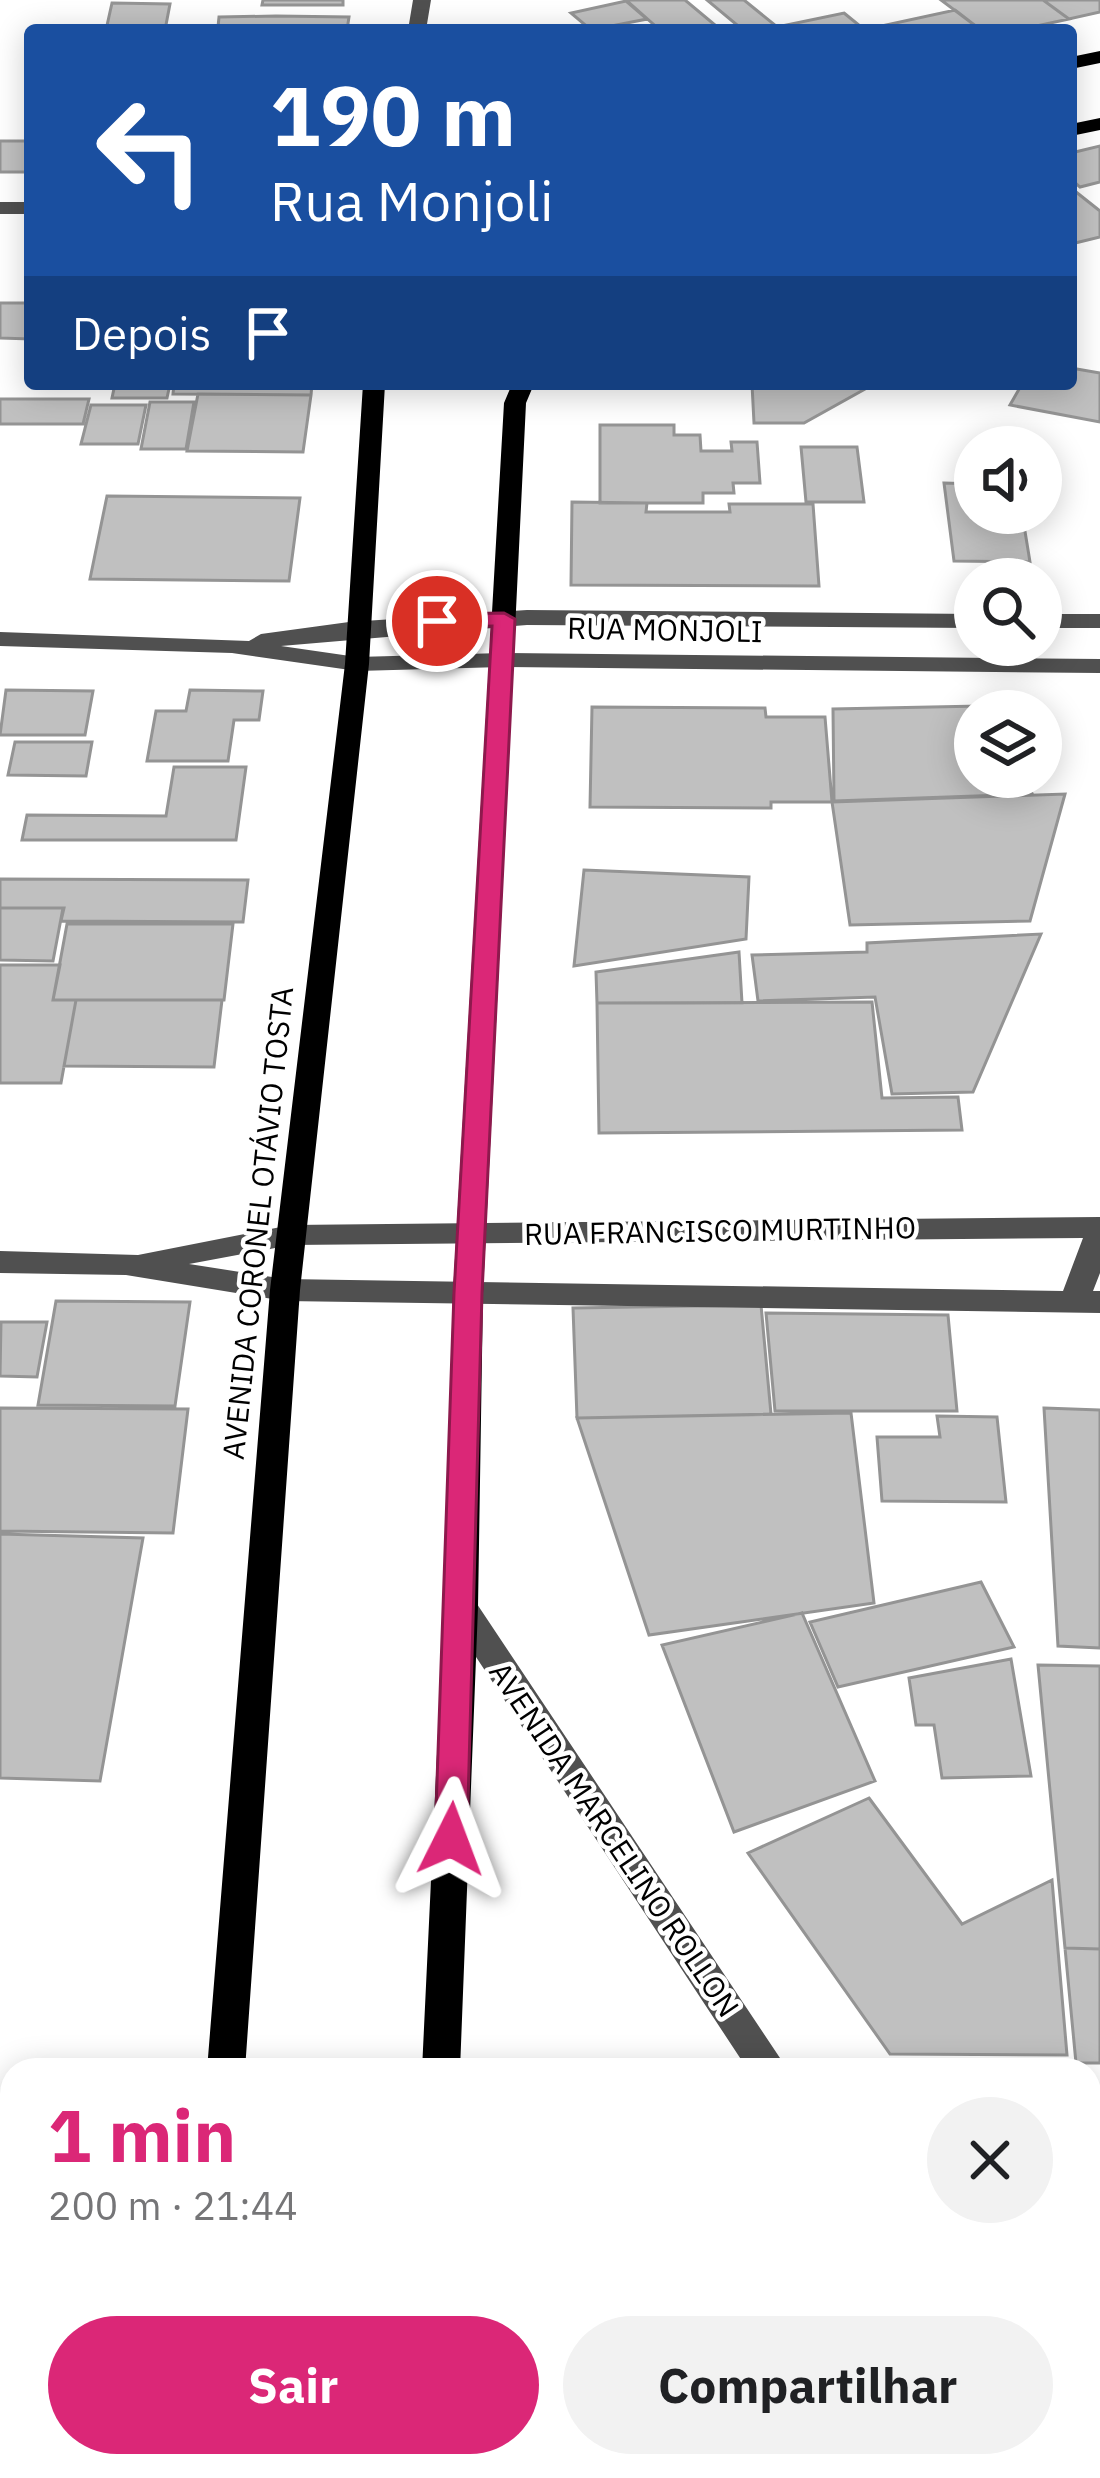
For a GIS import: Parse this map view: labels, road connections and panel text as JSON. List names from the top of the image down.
{
  "streets": {
    "main road": ["AVENIDA CORONEL OTÁVIO TOSTA"],
    "street": ["RUA MONJOLI", "RUA FRANCISCO MURTINHO", "AVENIDA MARCELINO ROLLON"]
  },
  "crossings": [
    ["RUA MONJOLI", "AVENIDA CORONEL OTÁVIO TOSTA"],
    ["AVENIDA CORONEL OTÁVIO TOSTA", "RUA FRANCISCO MURTINHO"]
  ],
  "page": {
    "turn": ["190 m", "Rua Monjoli"],
    "then": "Depois",
    "heading": ["1 min", "200 m · 21:44"],
    "buttons": ["Sair", "Compartilhar"]
  }
}
